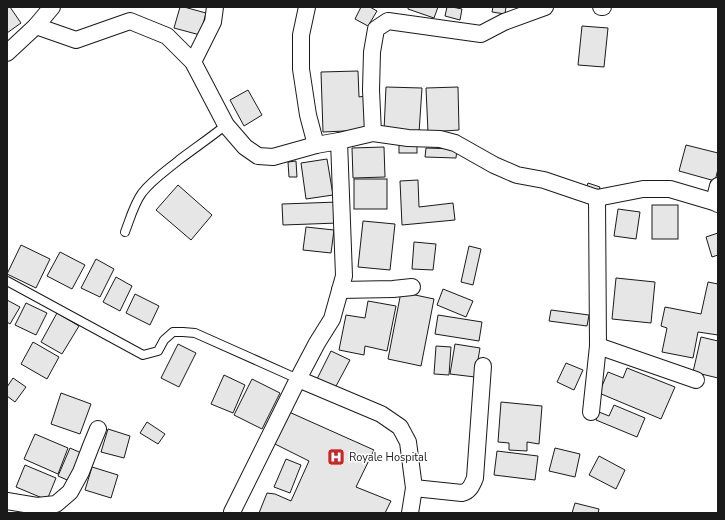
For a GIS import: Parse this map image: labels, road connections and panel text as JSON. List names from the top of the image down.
{
  "places": {
    "hospital": ["Royale Hospital"]
  }
}
